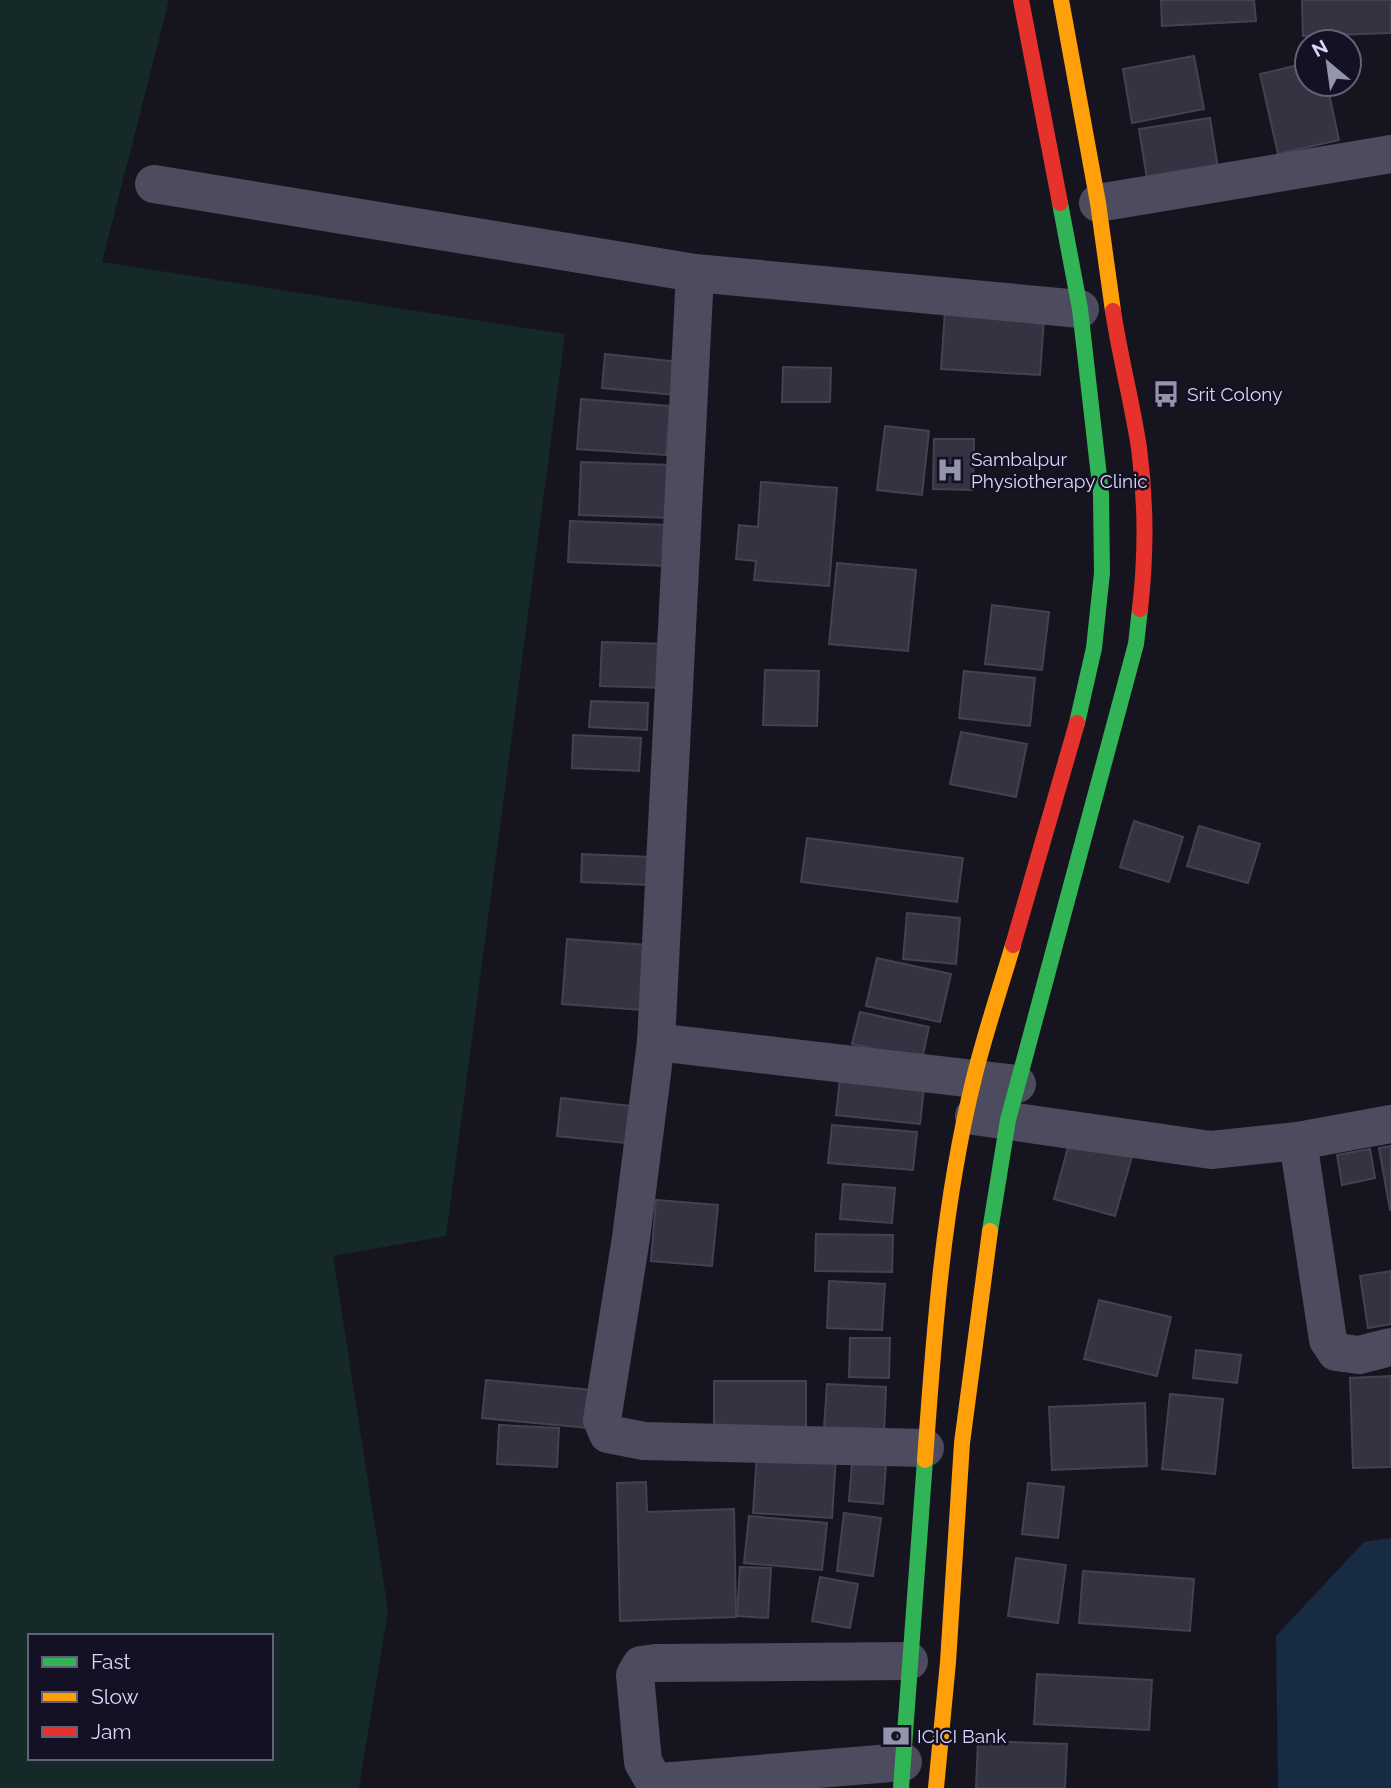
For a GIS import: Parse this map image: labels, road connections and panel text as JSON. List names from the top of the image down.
{
  "places": {
    "bus stop": ["Srit Colony"],
    "hospital": ["Sambalpur Physiotherapy Clinic"],
    "bank": ["ICICI Bank"]
  },
  "legend": ["Fast", "Slow", "Jam"],
  "north": "top left"
}
